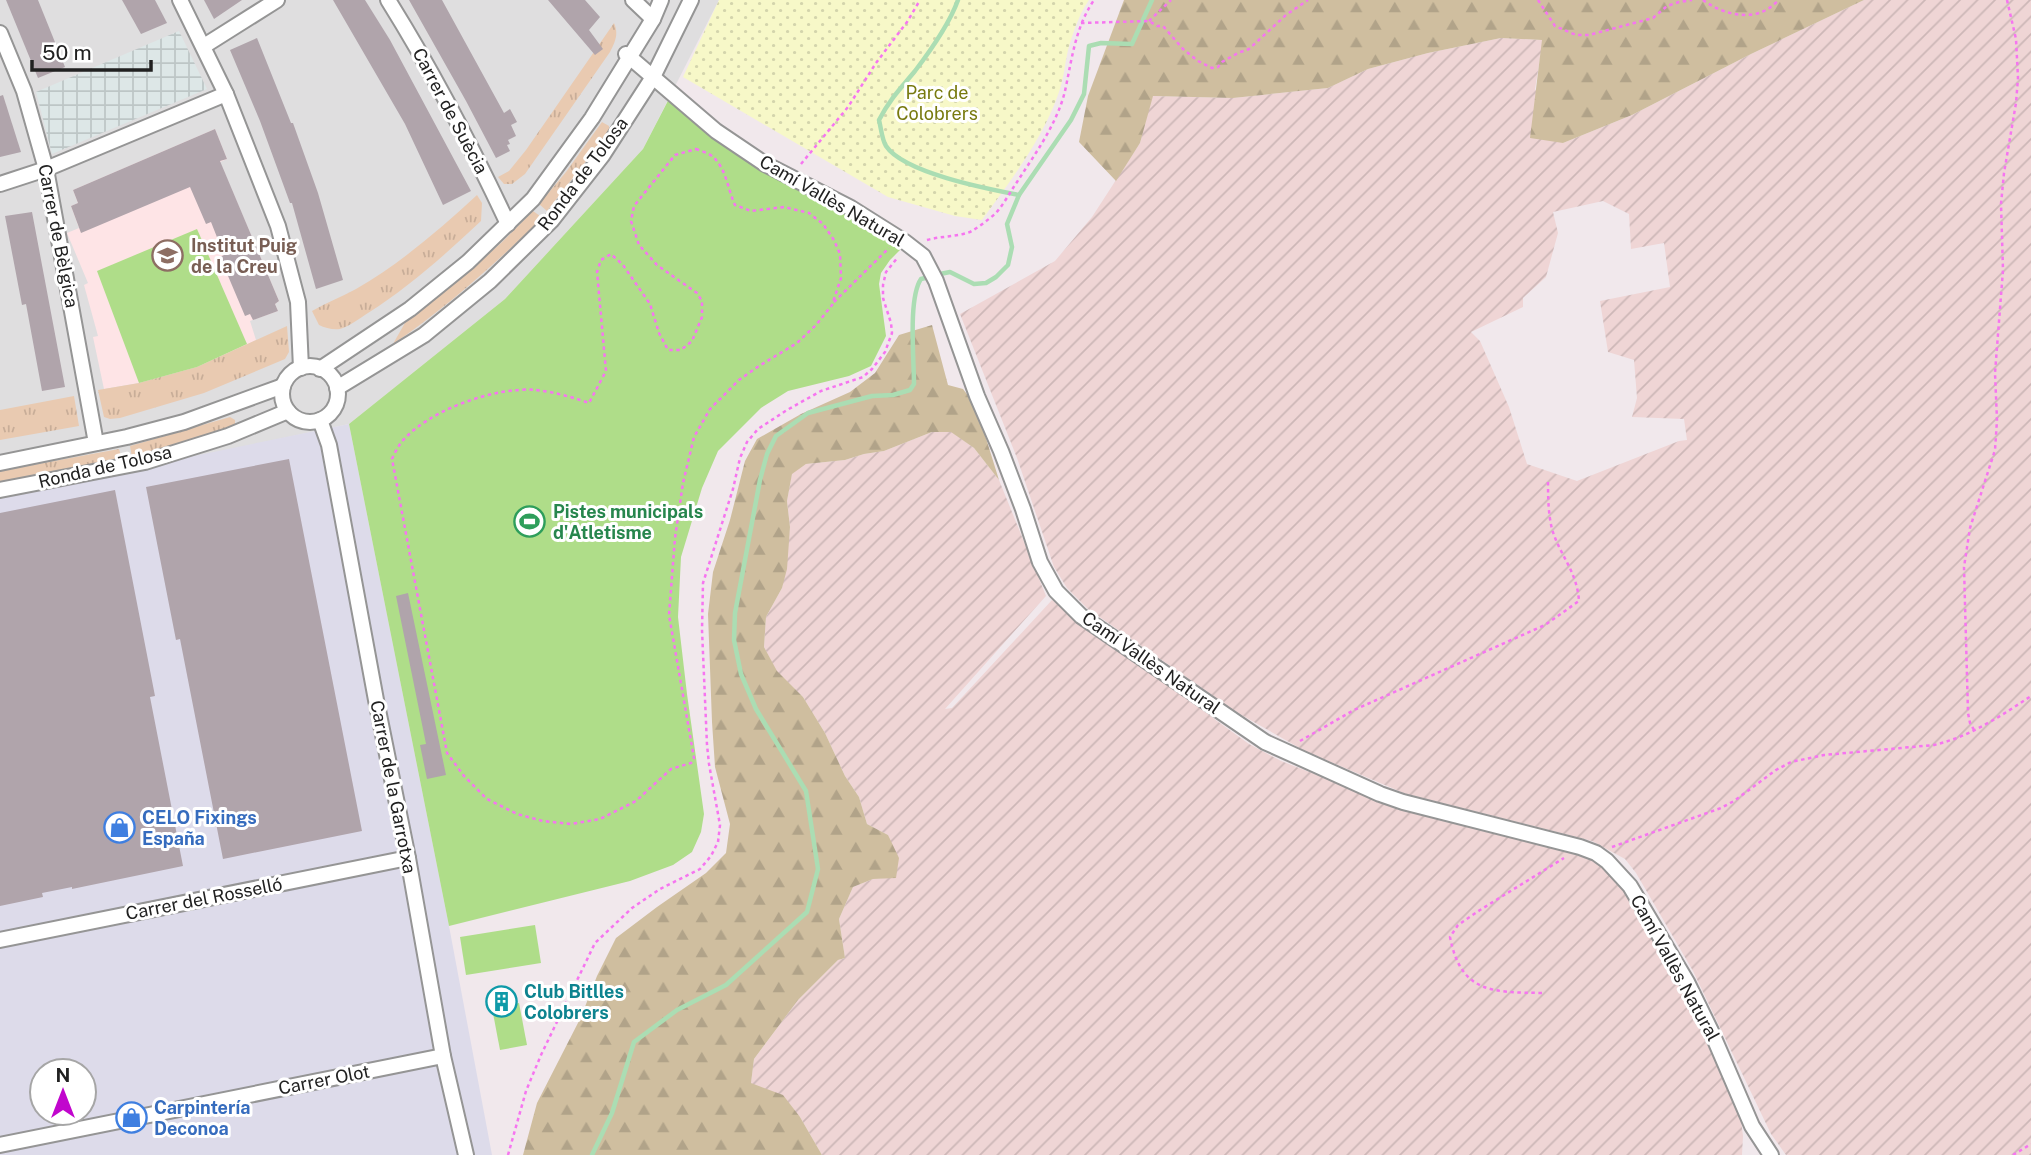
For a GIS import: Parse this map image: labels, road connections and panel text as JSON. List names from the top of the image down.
{
  "streets": {
    "street": [
      "Carrer de Suècia",
      "Ronda de Tolosa",
      "Camí Vallès Natural",
      "Carrer de Bèlgica",
      "Carrer de la Garrotxa",
      "Carrer del Rosselló",
      "Carrer Olot"
    ]
  },
  "crossings": [
    ["Carrer de Suècia", "Ronda de Tolosa"],
    ["Ronda de Tolosa", "Camí Vallès Natural"],
    ["Ronda de Tolosa", "Carrer de Bèlgica"],
    ["Ronda de Tolosa", "Carrer de la Garrotxa"],
    ["Carrer de la Garrotxa", "Carrer del Rosselló"],
    ["Carrer de la Garrotxa", "Carrer Olot"]
  ],
  "parks": ["Parc de Colobrers"],
  "places": {
    "school or university": ["Institut Puig de la Creu"],
    "sports": ["Pistes municipals d'Atletisme"],
    "shop": ["CELO Fixings España", "Carpintería Deconoa"],
    "building": ["Club Bitlles Colobrers"]
  },
  "scale_bar": "50 m",
  "north": "top"
}
